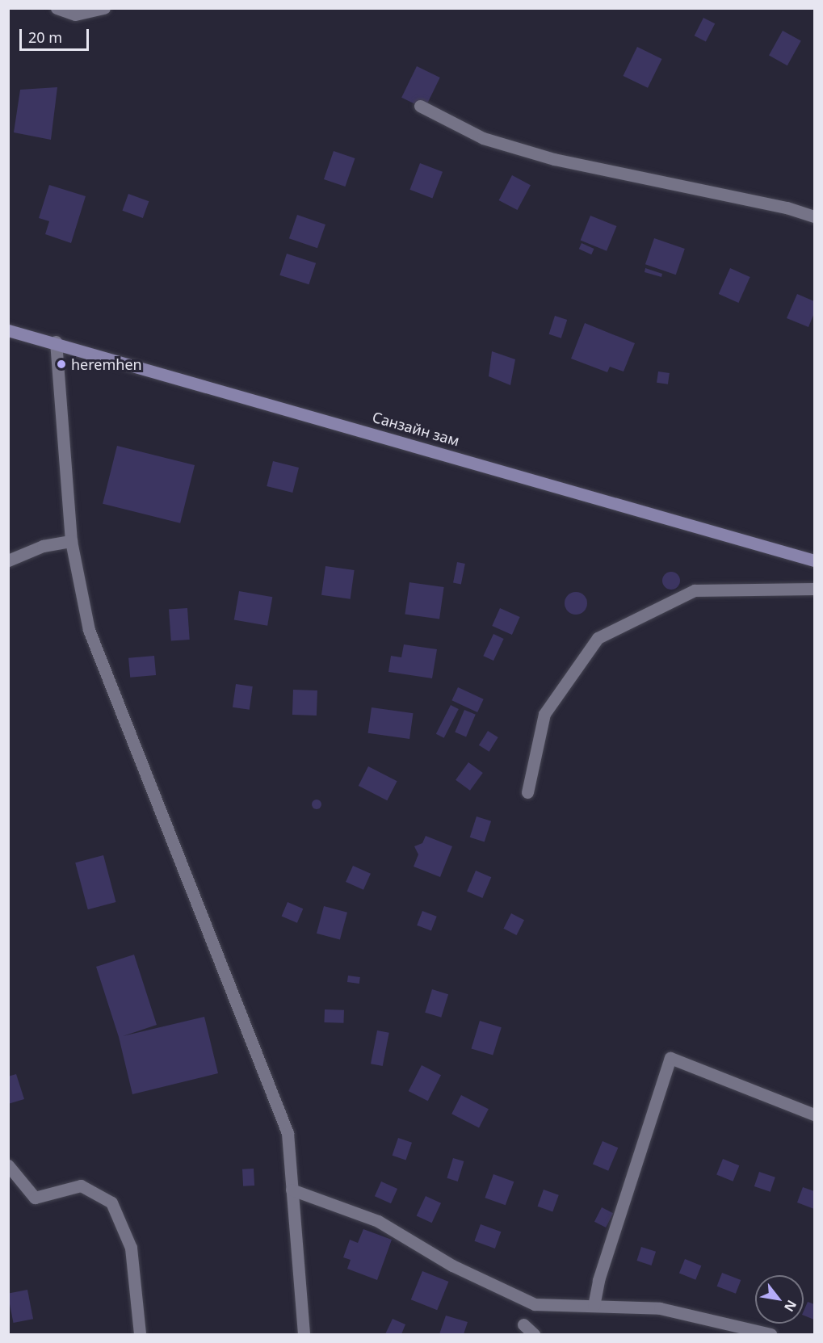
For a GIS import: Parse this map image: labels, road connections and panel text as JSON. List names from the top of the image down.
{
  "streets": {
    "main road": ["Санзайн зам"]
  },
  "places": ["heremhen"],
  "scale_bar": "20 m",
  "north": "bottom right"
}
